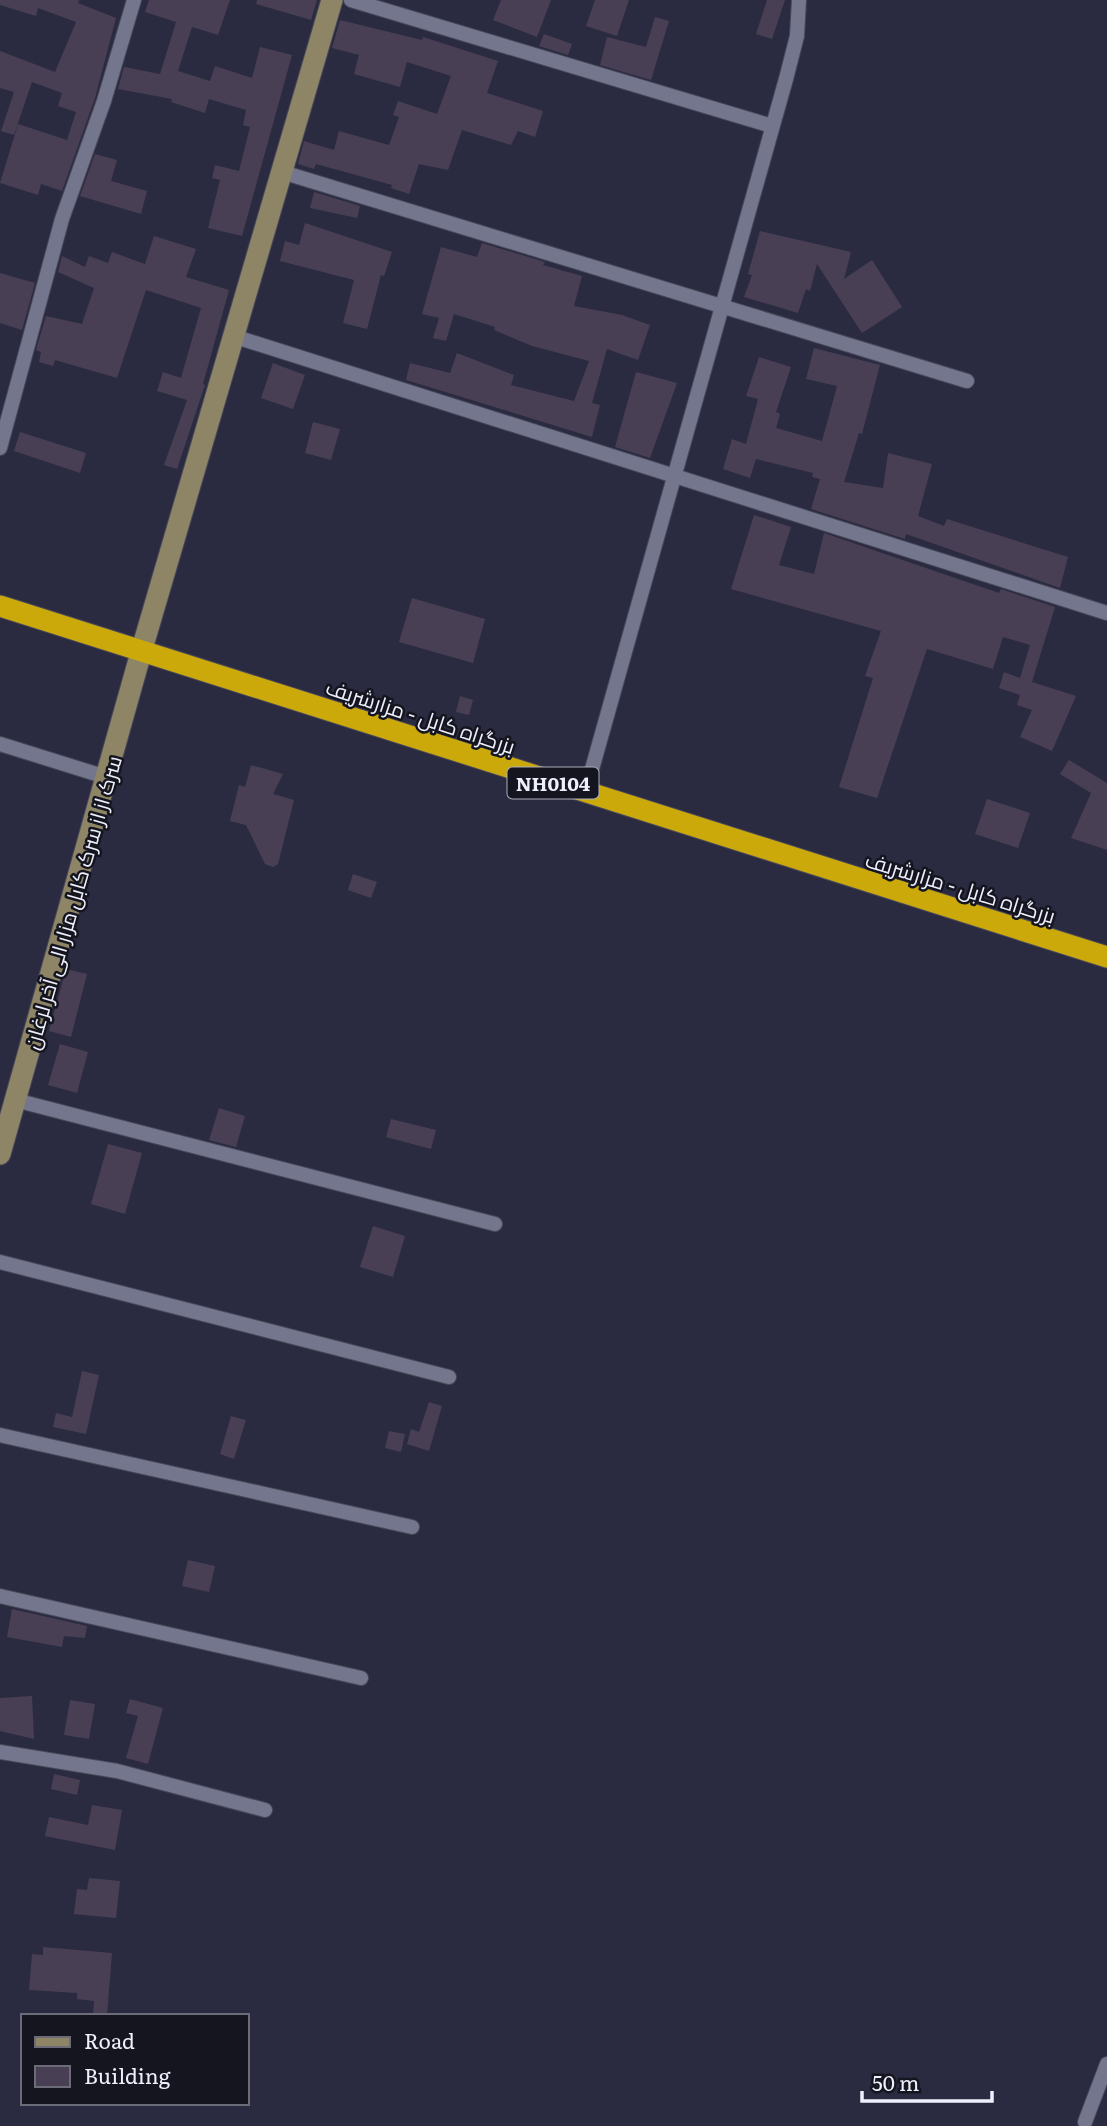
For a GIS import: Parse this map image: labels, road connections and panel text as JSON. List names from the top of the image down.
{
  "streets": {
    "highway": ["بزرگراه کابل - مزارشریف", "NH0104"],
    "street": ["سرک از از سرک کابل مزار الی آخر لرغان"]
  },
  "crossings": [
    ["بزرگراه کابل - مزارشریف", "سرک از از سرک کابل مزار الی آخر لرغان"]
  ],
  "legend": ["Road", "Building"],
  "scale_bar": "50 m"
}
